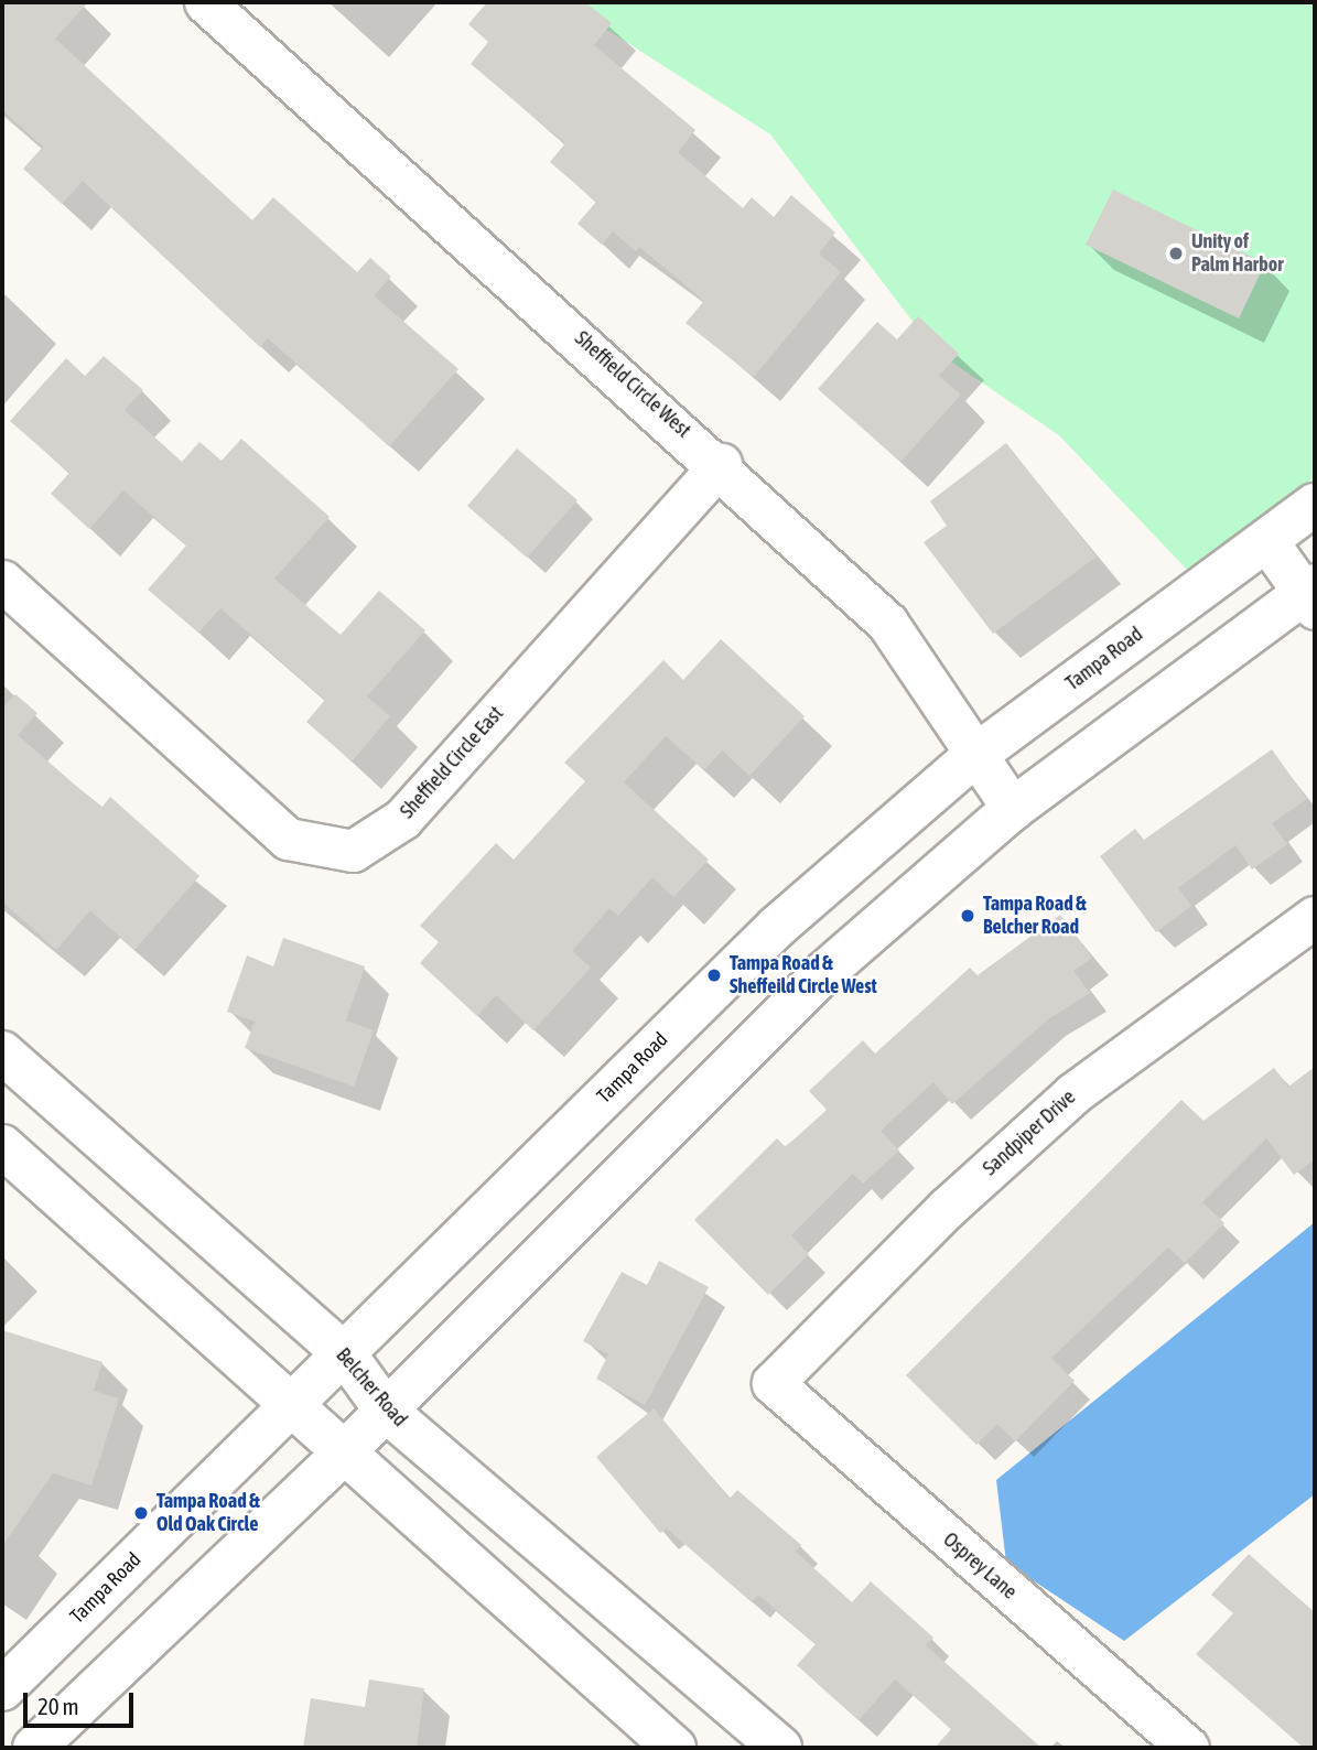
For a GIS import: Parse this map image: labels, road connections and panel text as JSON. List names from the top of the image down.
{
  "streets": {
    "main road": ["Tampa Road", "Belcher Road"],
    "street": [
      "Sheffield Circle West",
      "Sheffield Circle East",
      "Sandpiper Drive",
      "Osprey Lane"
    ]
  },
  "crossings": [
    ["Sheffield Circle West", "Tampa Road"],
    ["Sheffield Circle West", "Sheffield Circle East"],
    ["Tampa Road", "Belcher Road"],
    ["Sandpiper Drive", "Osprey Lane"]
  ],
  "places": [
    "Unity of Palm Harbor",
    "Tampa Road & Belcher Road",
    "Tampa Road & Sheffeild Circle West",
    "Tampa Road & Old Oak Circle"
  ],
  "scale_bar": "20 m"
}
